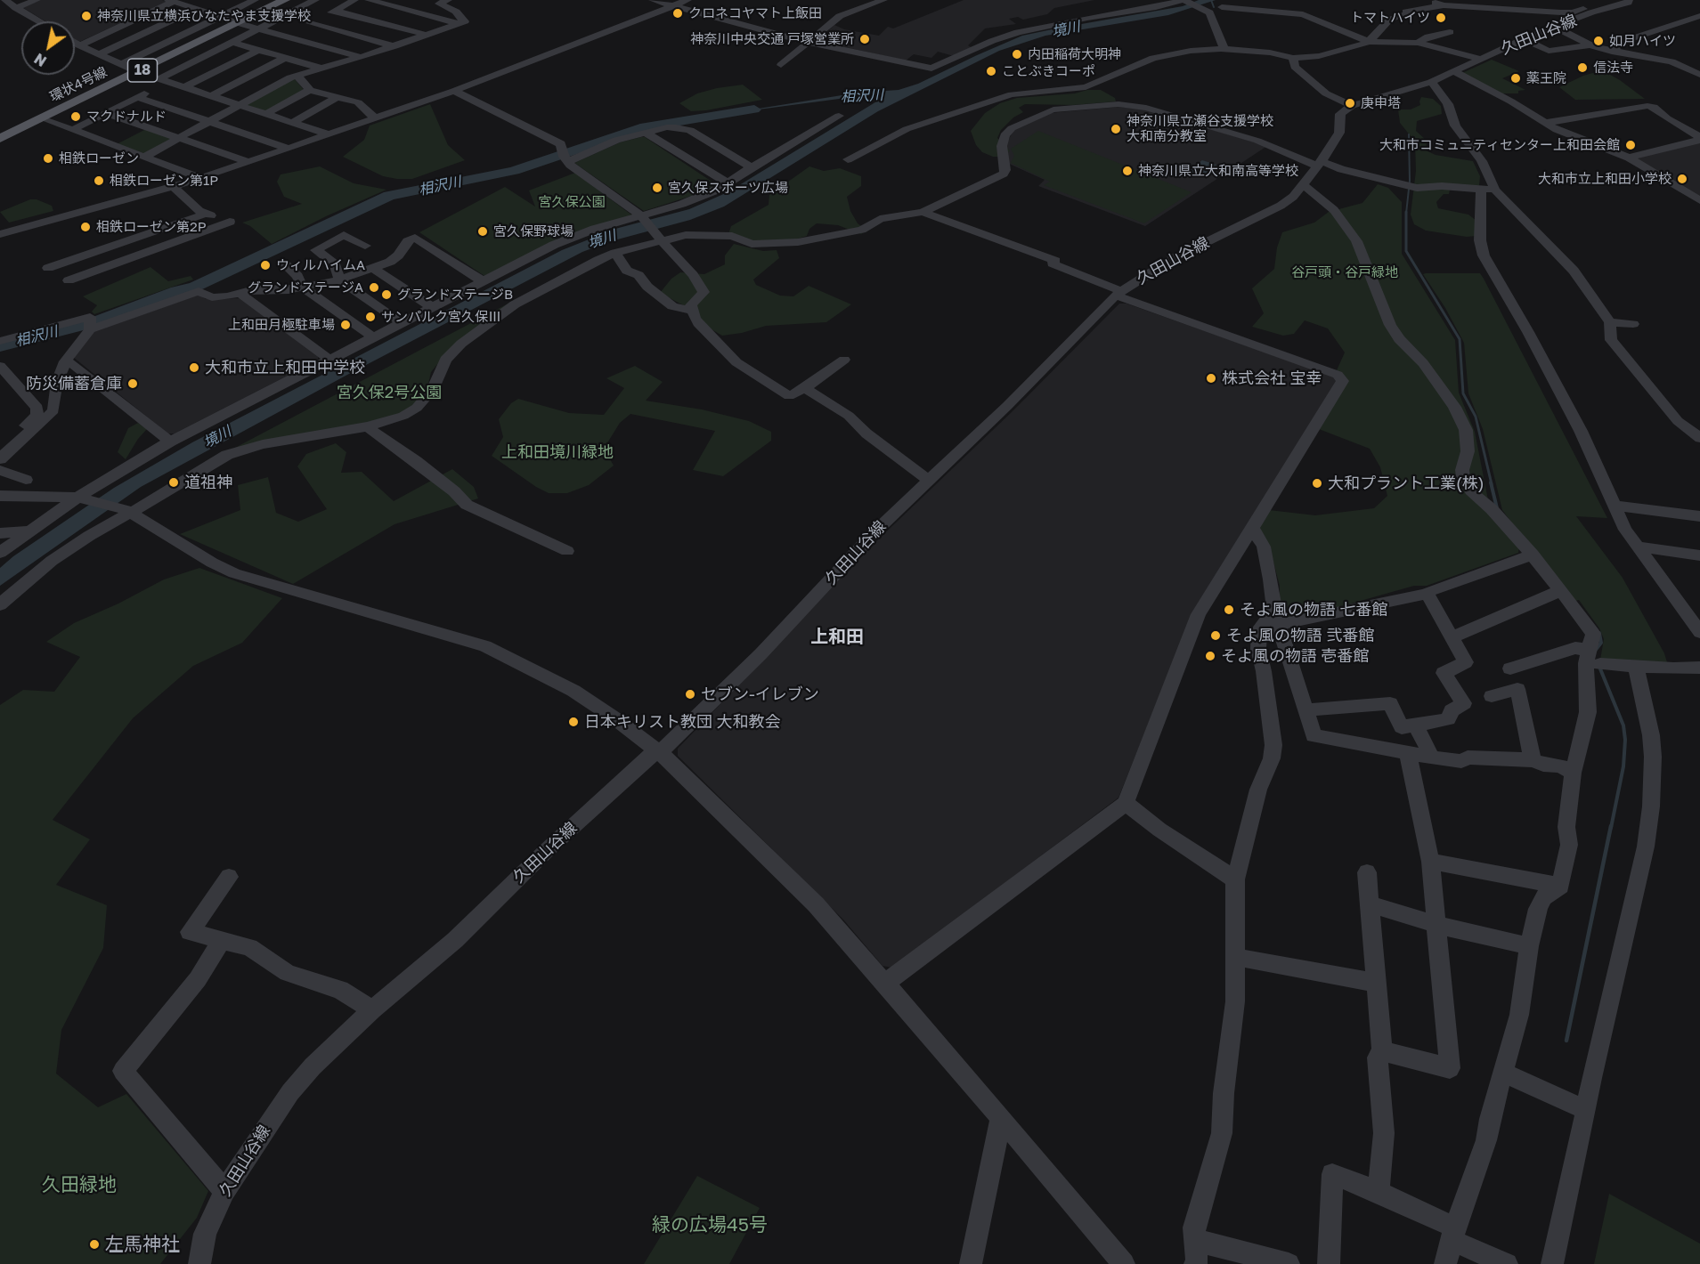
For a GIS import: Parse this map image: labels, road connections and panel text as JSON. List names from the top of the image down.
{
  "streets": {
    "main road": ["18", "環状4号線"],
    "street": ["久田山谷線"]
  },
  "districts": ["上和田"],
  "water": ["境川", "相沢川"],
  "parks": [
    "宮久保公園",
    "谷戸頭・谷戸緑地",
    "宮久保2号公園",
    "上和田境川緑地",
    "久田緑地",
    "緑の広場45号"
  ],
  "places": [
    "クロネコヤマト上飯田",
    "神奈川県立横浜ひなたやま支援学校",
    "トマトハイツ",
    "神奈川中央交通 戸塚営業所",
    "如月ハイツ",
    "内田稲荷大明神",
    "信法寺",
    "ことぶきコーポ",
    "薬王院",
    "庚申塔",
    "マクドナルド",
    "神奈川県立瀬谷支援学校 大和南分教室",
    "大和市コミュニティセンター上和田会館",
    "相鉄ローゼン",
    "神奈川県立大和南高等学校",
    "大和市立上和田小学校",
    "相鉄ローゼン第1P",
    "宮久保スポーツ広場",
    "相鉄ローゼン第2P",
    "宮久保野球場",
    "ウィルハイムA",
    "グランドステージA",
    "グランドステージB",
    "サンパルク宮久保Ⅲ",
    "上和田月極駐車場",
    "大和市立上和田中学校",
    "株式会社 宝幸",
    "防災備蓄倉庫",
    "道祖神",
    "大和プラント工業(株)",
    "そよ風の物語 七番館",
    "そよ風の物語 弐番館",
    "そよ風の物語 壱番館",
    "セブン-イレブン",
    "日本キリスト教団 大和教会",
    "左馬神社"
  ],
  "north": "bottom left"
}
